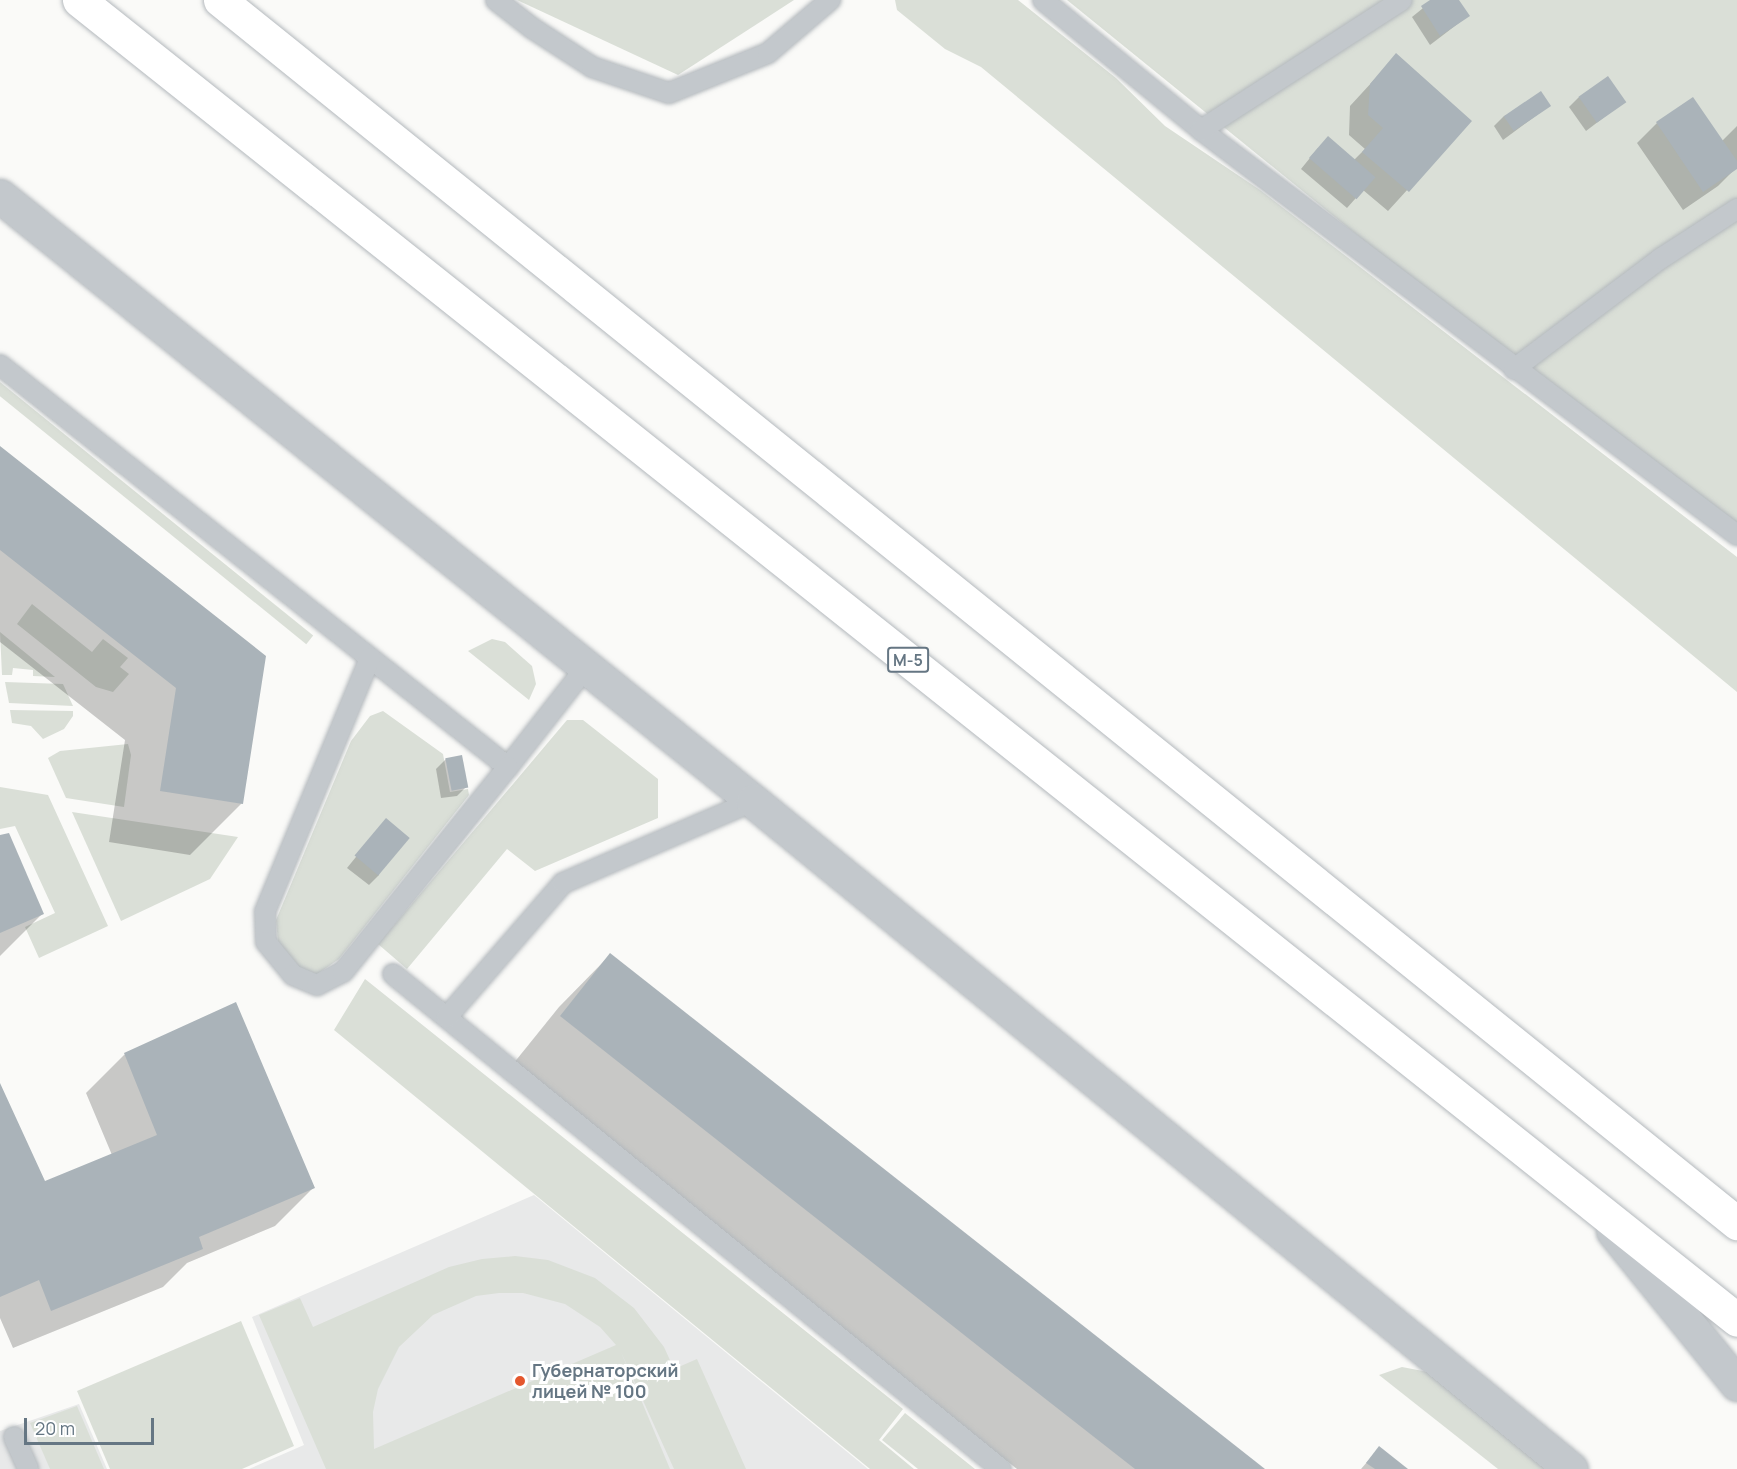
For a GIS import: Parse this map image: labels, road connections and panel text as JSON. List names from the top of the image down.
{
  "streets": {
    "highway": ["М-5"]
  },
  "places": ["Губернаторский лицей № 100"],
  "scale_bar": "20 m"
}
